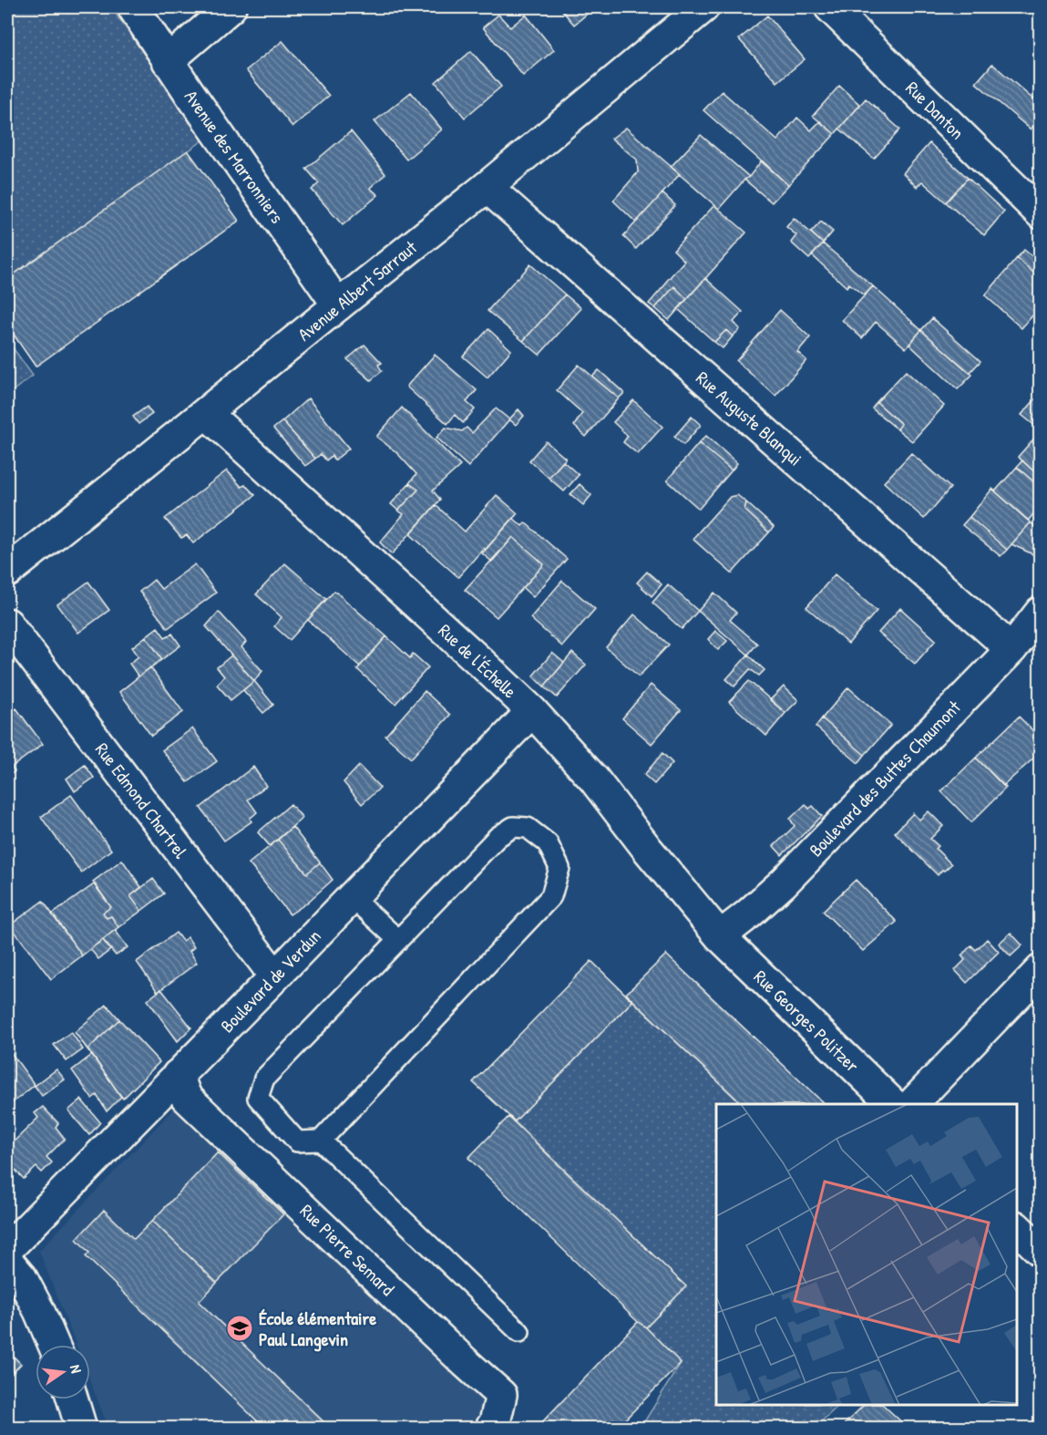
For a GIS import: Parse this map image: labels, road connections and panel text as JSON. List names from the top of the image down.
{
  "streets": {
    "street": [
      "Rue Danton",
      "Avenue des Marronniers",
      "Avenue Albert Sarraut",
      "Rue Auguste Blanqui",
      "Rue de l'Échelle",
      "Boulevard des Buttes Chaumont",
      "Rue Edmond Chartrel",
      "Boulevard de Verdun",
      "Rue Georges Politzer",
      "Rue Pierre Semard"
    ]
  },
  "crossings": [
    ["Avenue des Marronniers", "Avenue Albert Sarraut"],
    ["Avenue Albert Sarraut", "Rue Auguste Blanqui"],
    ["Avenue Albert Sarraut", "Rue de l'Échelle"],
    ["Rue Auguste Blanqui", "Boulevard des Buttes Chaumont"],
    ["Rue de l'Échelle", "Boulevard des Buttes Chaumont"],
    ["Rue de l'Échelle", "Boulevard de Verdun"],
    ["Rue de l'Échelle", "Rue Georges Politzer"],
    ["Boulevard des Buttes Chaumont", "Rue Georges Politzer"],
    ["Rue Edmond Chartrel", "Boulevard de Verdun"],
    ["Boulevard de Verdun", "Rue Pierre Semard"]
  ],
  "places": {
    "school or university": ["École élémentaire Paul Langevin"]
  },
  "north": "right"
}
